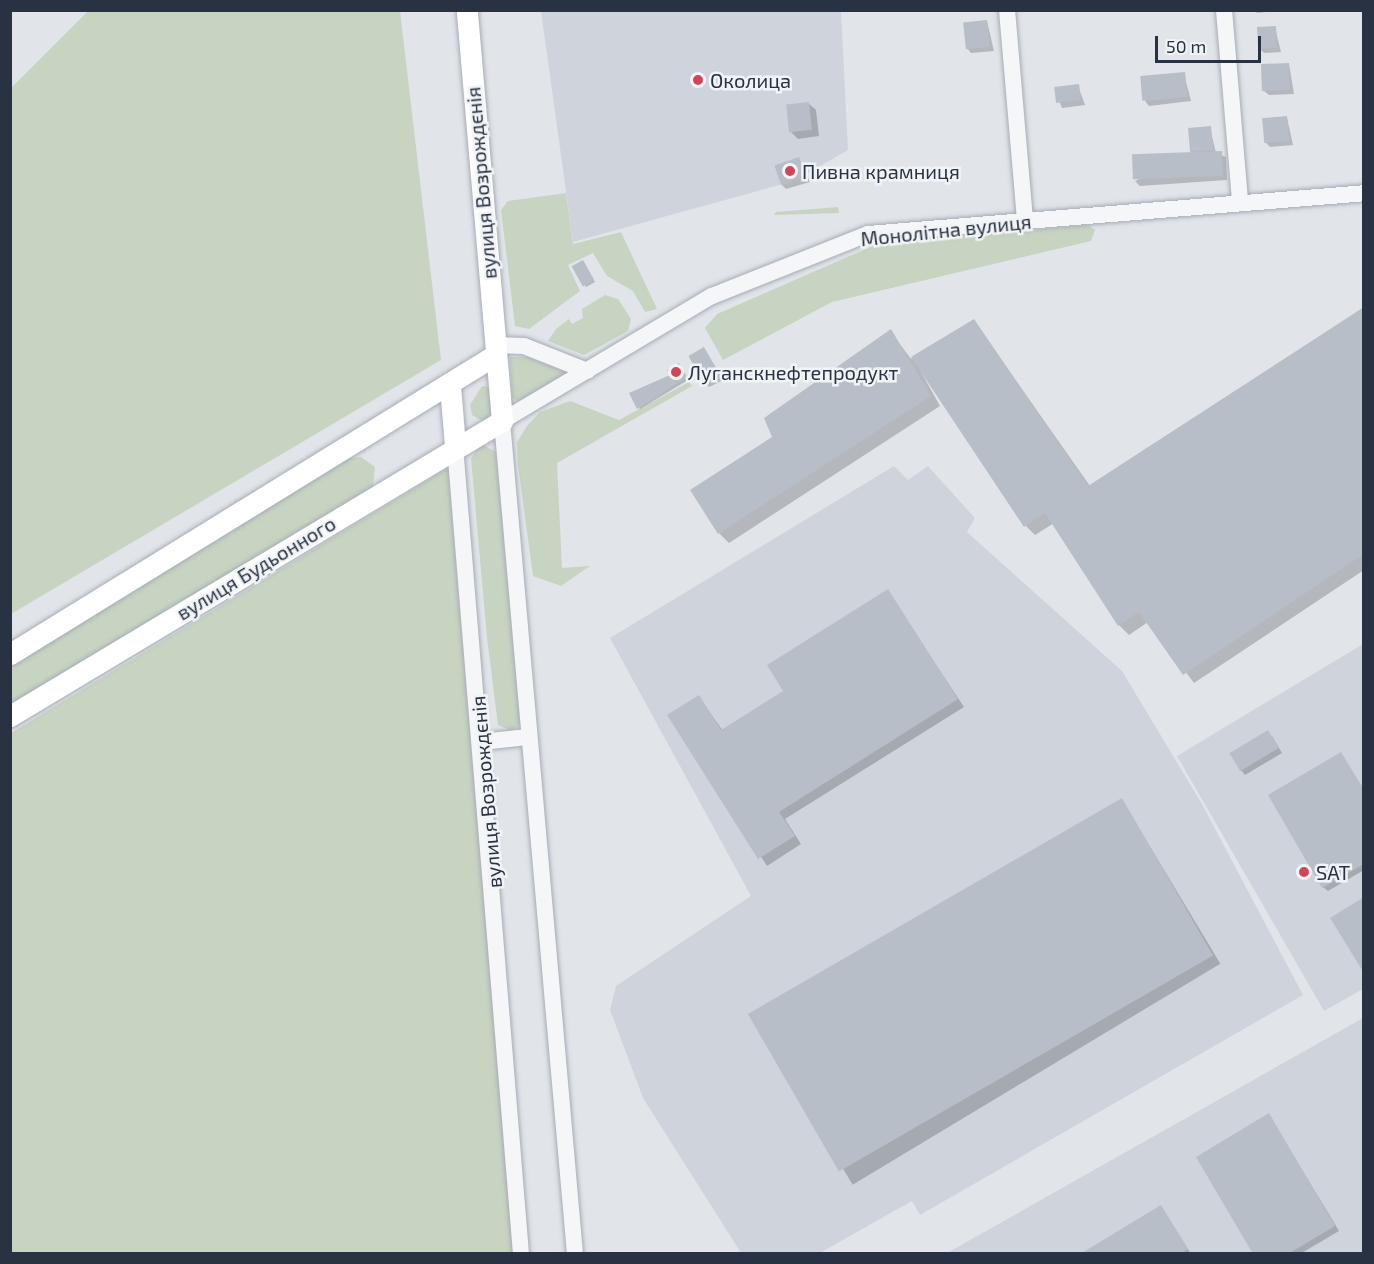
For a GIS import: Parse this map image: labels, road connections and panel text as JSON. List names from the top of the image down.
{
  "streets": {
    "main road": ["вулиця Возрождєнія", "вулиця Будьонного"],
    "street": ["Монолітна вулиця"]
  },
  "crossings": [
    ["вулиця Возрождєнія", "Монолітна вулиця"],
    ["вулиця Возрождєнія", "вулиця Будьонного"],
    ["Монолітна вулиця", "вулиця Будьонного"]
  ],
  "places": [
    "Околица",
    "Пивна крамниця",
    "Луганскнефтепродукт",
    "SAT"
  ],
  "scale_bar": "50 m"
}
